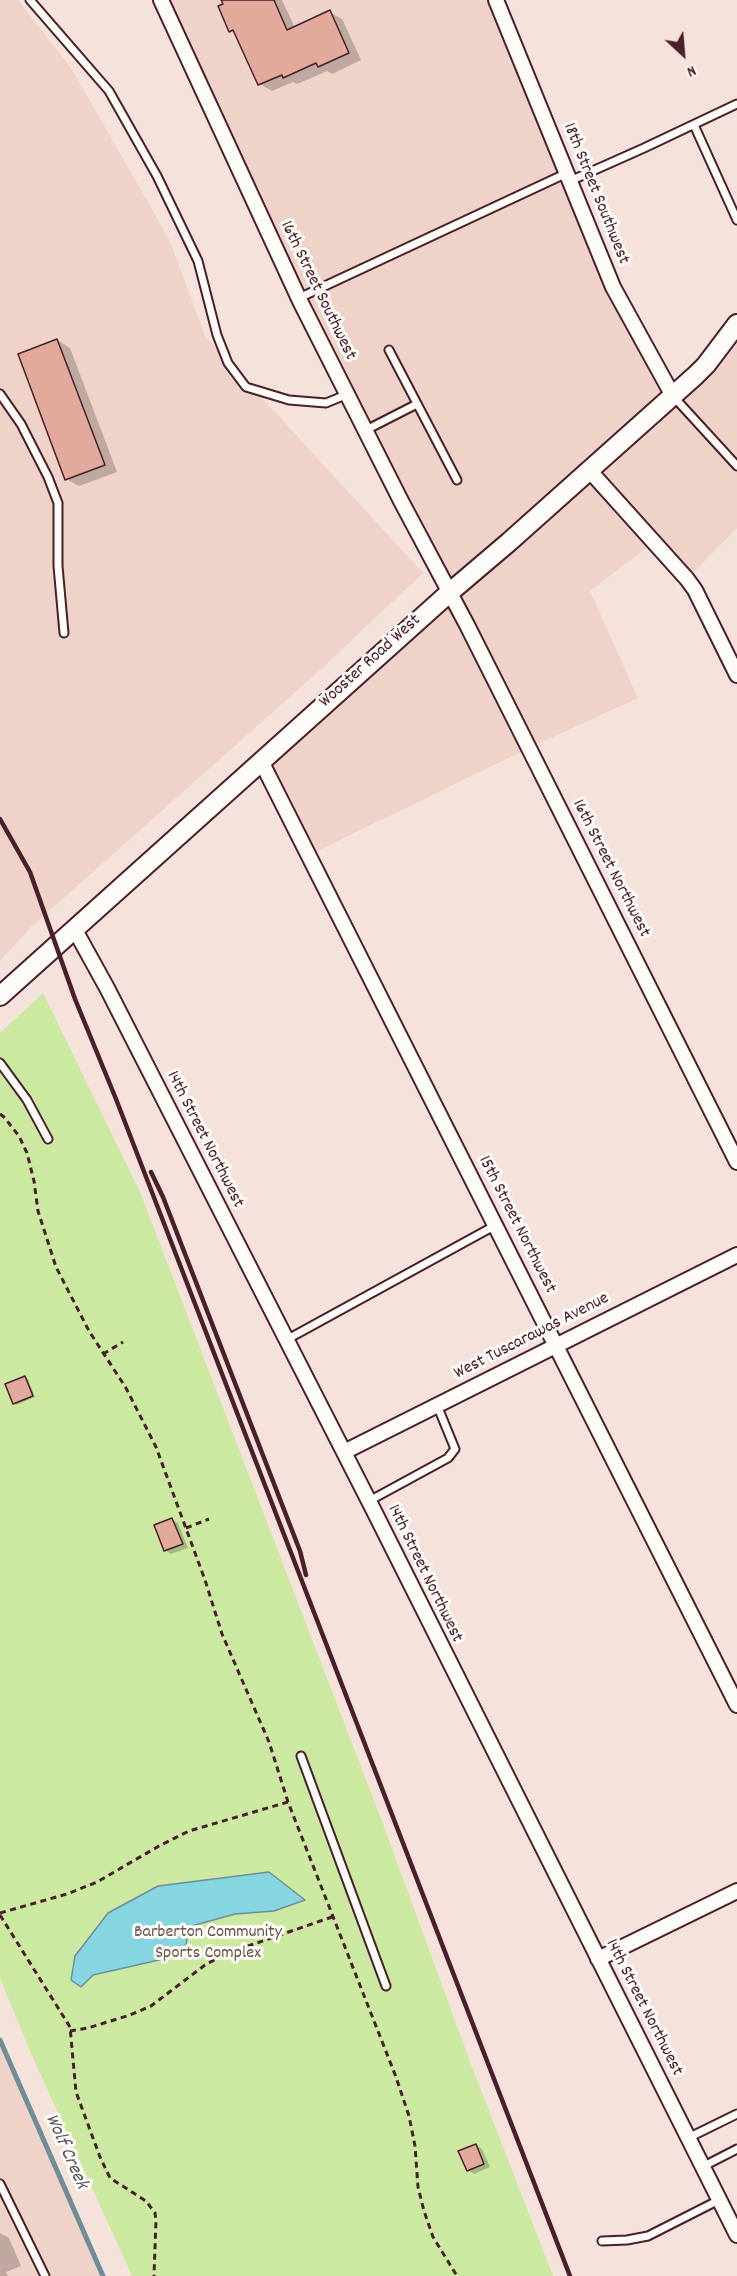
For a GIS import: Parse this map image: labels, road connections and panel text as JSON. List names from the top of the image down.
{
  "streets": {
    "main road": ["Wooster Road West"],
    "street": [
      "18th Street Southwest",
      "16th Street Southwest",
      "16th Street Northwest",
      "14th Street Northwest",
      "15th Street Northwest",
      "West Tuscarawas Avenue"
    ]
  },
  "crossings": [
    ["18th Street Southwest", "Wooster Road West"],
    ["16th Street Southwest", "Wooster Road West"],
    ["16th Street Southwest", "16th Street Northwest"],
    ["Wooster Road West", "16th Street Northwest"],
    ["Wooster Road West", "14th Street Northwest"],
    ["Wooster Road West", "15th Street Northwest"],
    ["14th Street Northwest", "West Tuscarawas Avenue"],
    ["15th Street Northwest", "West Tuscarawas Avenue"]
  ],
  "water": ["Wolf Creek"],
  "parks": ["Barberton Community Sports Complex"],
  "north": "bottom right"
}
